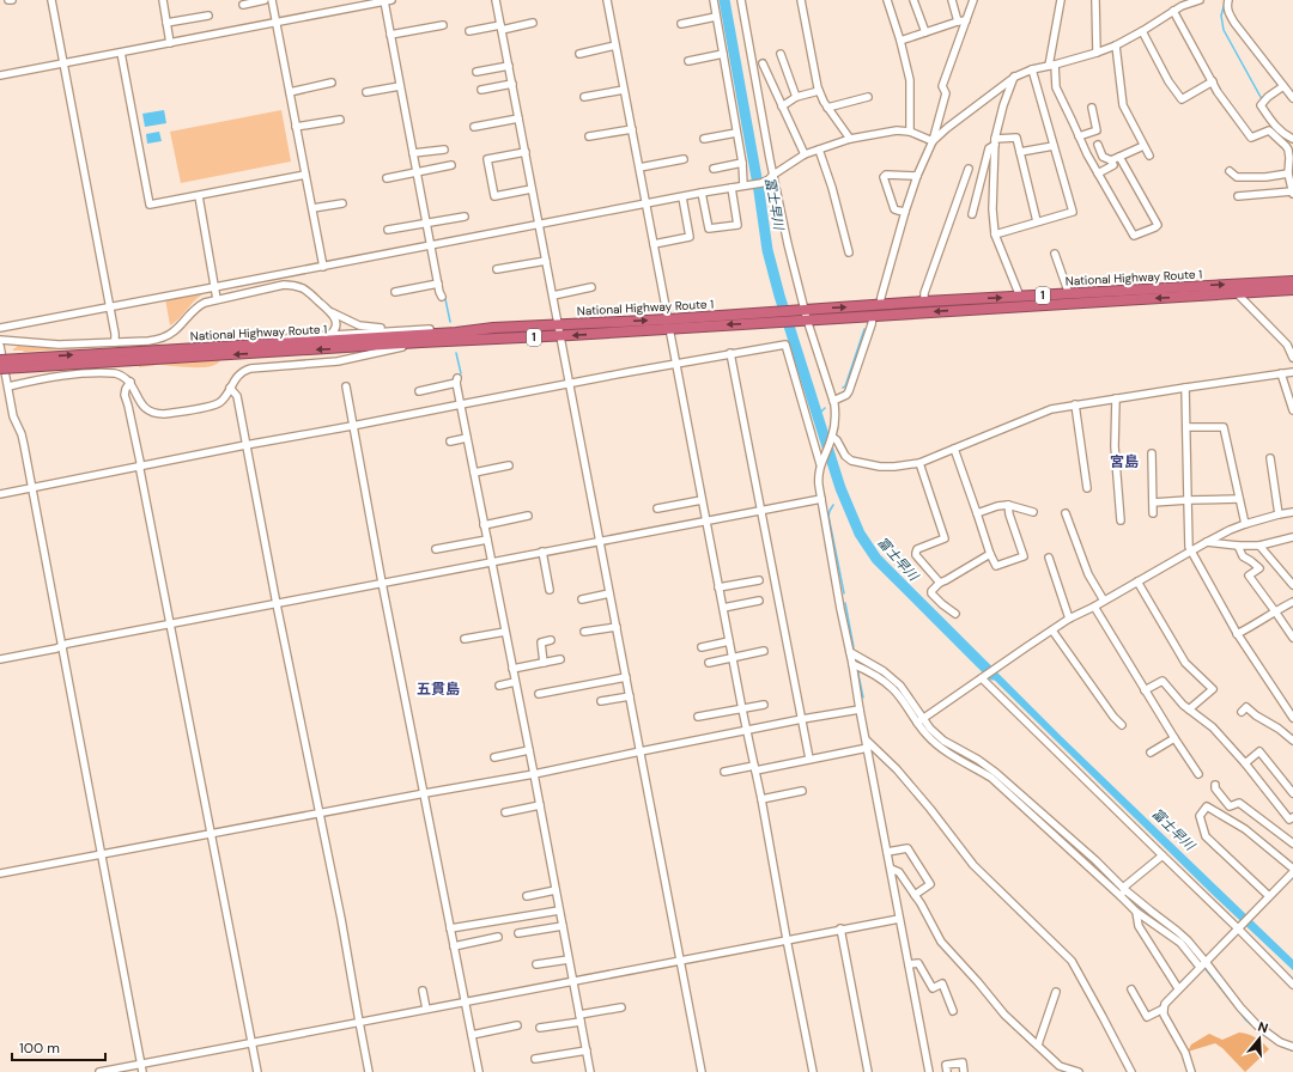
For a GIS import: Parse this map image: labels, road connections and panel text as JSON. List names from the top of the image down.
{
  "streets": {
    "highway": ["National Highway Route 1", "1"]
  },
  "districts": ["宮島", "五貫島"],
  "water": ["富士早川"],
  "scale_bar": "100 m",
  "north": "top"
}
